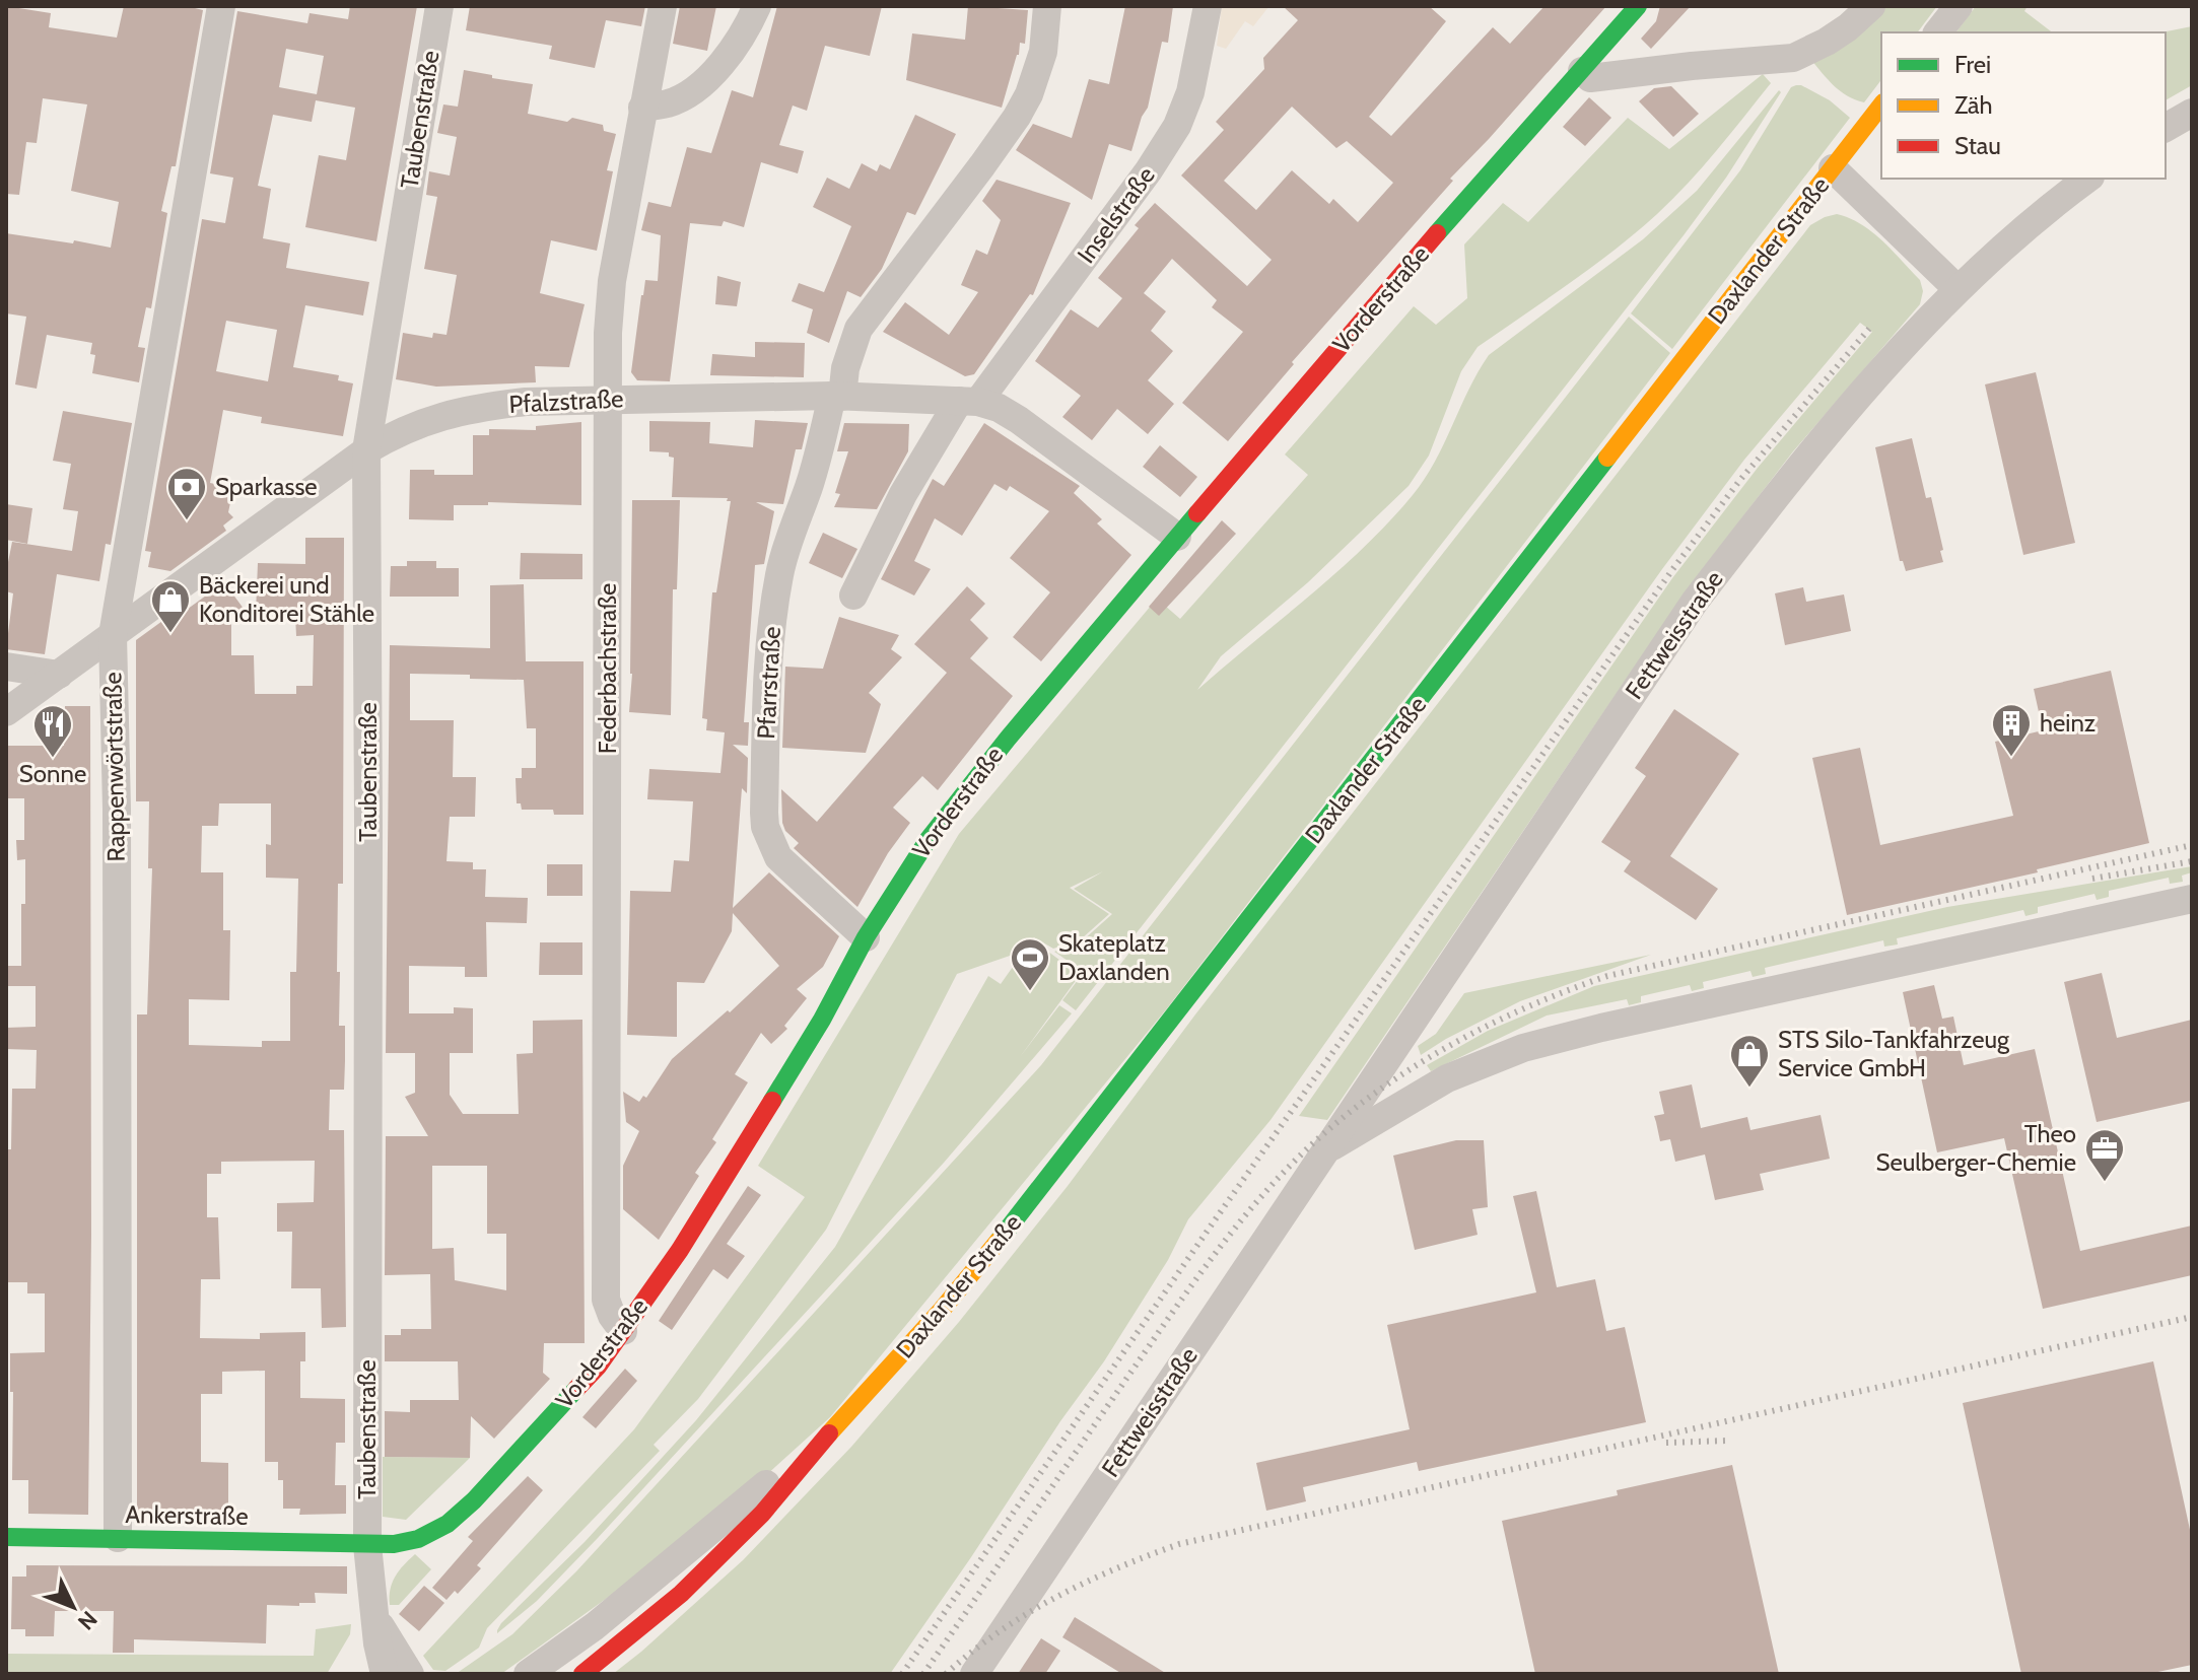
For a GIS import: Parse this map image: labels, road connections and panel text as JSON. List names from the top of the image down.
{
  "streets": {
    "street": [
      "Taubenstraße",
      "Inselstraße",
      "Daxlander Straße",
      "Vorderstraße",
      "Pfalzstraße",
      "Fettweisstraße",
      "Federbachstraße",
      "Pfarrstraße",
      "Rappenwörtstraße",
      "Ankerstraße"
    ]
  },
  "crossings": [
    ["Taubenstraße", "Vorderstraße"],
    ["Taubenstraße", "Pfalzstraße"],
    ["Taubenstraße", "Ankerstraße"],
    ["Inselstraße", "Pfalzstraße"],
    ["Vorderstraße", "Pfalzstraße"],
    ["Vorderstraße", "Federbachstraße"],
    ["Vorderstraße", "Pfarrstraße"],
    ["Vorderstraße", "Ankerstraße"],
    ["Pfalzstraße", "Federbachstraße"],
    ["Pfalzstraße", "Pfarrstraße"],
    ["Pfalzstraße", "Rappenwörtstraße"],
    ["Rappenwörtstraße", "Ankerstraße"]
  ],
  "places": {
    "bank": ["Sparkasse"],
    "shop": ["Bäckerei und Konditorei Stähle", "STS Silo-Tankfahrzeug Service GmbH"],
    "building": ["heinz"],
    "restaurant": ["Sonne"],
    "sports": ["Skateplatz Daxlanden"],
    "office": ["Theo Seulberger-Chemie"]
  },
  "legend": ["Frei", "Zäh", "Stau"],
  "north": "bottom right"
}
